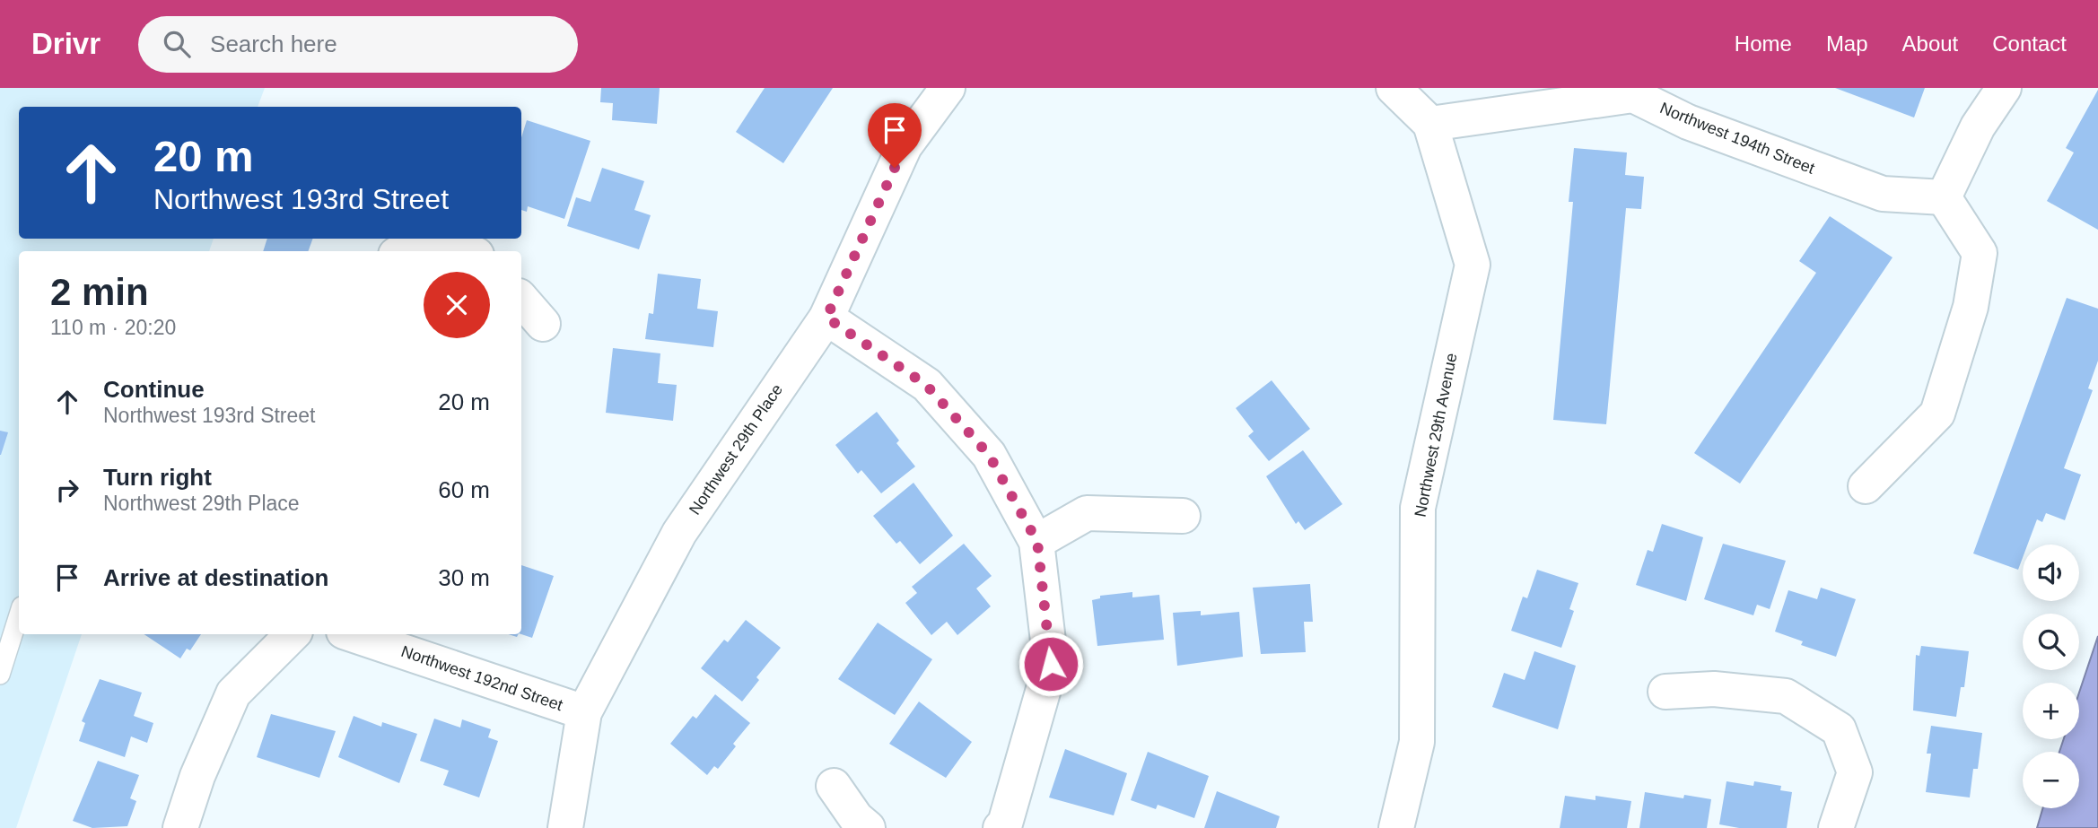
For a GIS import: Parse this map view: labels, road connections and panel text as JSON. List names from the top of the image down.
{
  "streets": {
    "street": [
      "Northwest 194th Street",
      "Northwest 29th Avenue",
      "Northwest 29th Place",
      "Northwest 192nd Street"
    ]
  },
  "crossings": [
    ["Northwest 194th Street", "Northwest 29th Avenue"],
    ["Northwest 29th Place", "Northwest 192nd Street"]
  ],
  "page": {
    "header": "Drivr",
    "search": "Search here",
    "nav": [
      "Home",
      "Map",
      "About",
      "Contact"
    ],
    "turn": ["20 m", "Northwest 193rd Street"],
    "heading": ["2 min", "110 m · 20:20"],
    "list": [
      {
        "name": "Continue",
        "note": "Northwest 193rd Street",
        "value": "20 m"
      },
      {
        "name": "Turn right",
        "note": "Northwest 29th Place",
        "value": "60 m"
      },
      {
        "name": "Arrive at destination",
        "value": "30 m"
      }
    ],
    "map_buttons": ["+", "−"]
  }
}
